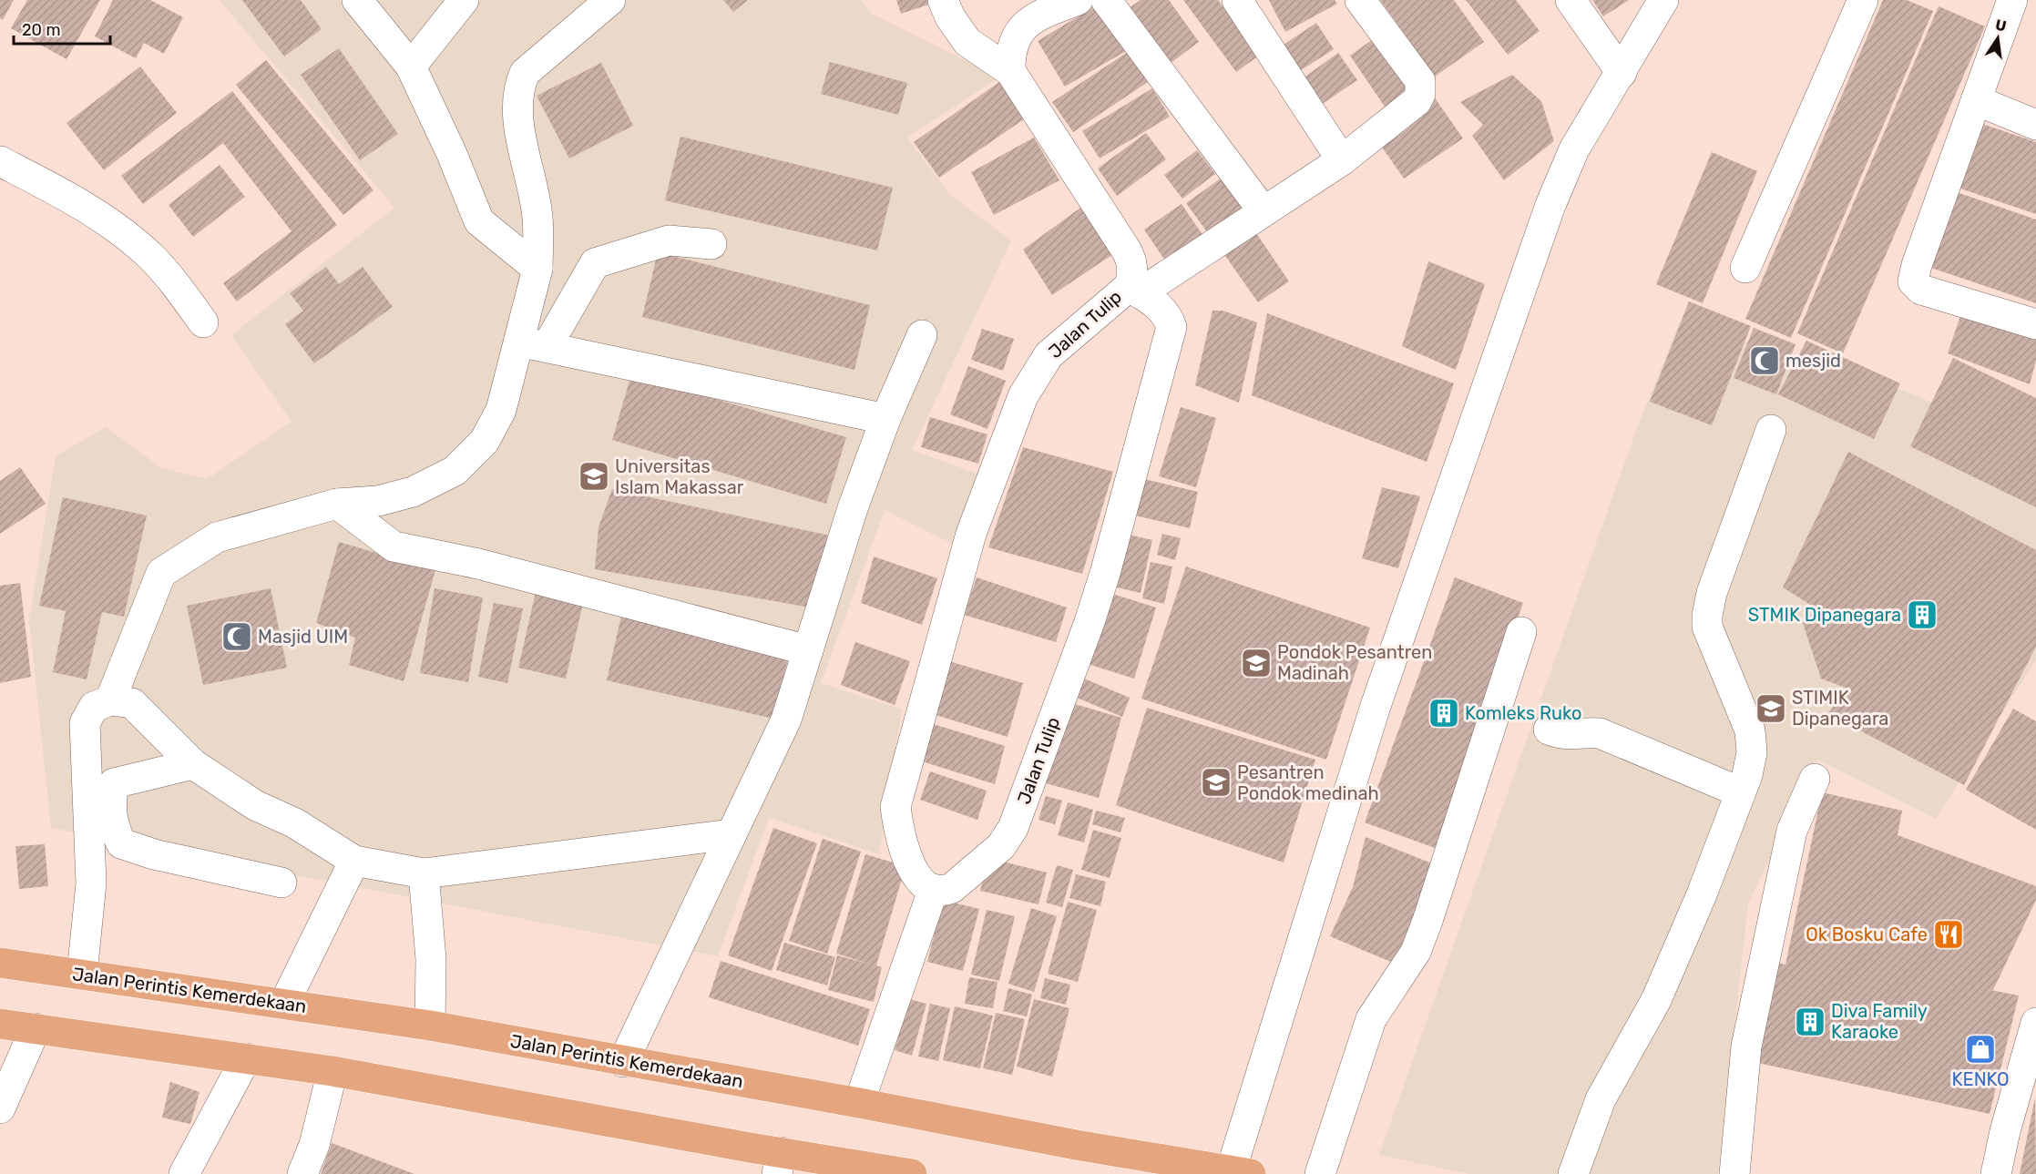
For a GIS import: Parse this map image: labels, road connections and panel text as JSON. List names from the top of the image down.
{
  "streets": {
    "highway": ["Jalan Perintis Kemerdekaan"],
    "street": ["Jalan Tulip"]
  },
  "places": {
    "mosque": ["mesjid", "Masjid UIM"],
    "school or university": [
      "Universitas Islam Makassar",
      "Pondok Pesantren Madinah",
      "STIMIK Dipanegara",
      "Pesantren Pondok medinah"
    ],
    "building": ["STMIK Dipanegara", "Komleks Ruko", "Diva Family Karaoke"],
    "restaurant": ["Ok Bosku Cafe"],
    "shop": ["KENKO"]
  },
  "scale_bar": "20 m",
  "north": "top"
}
